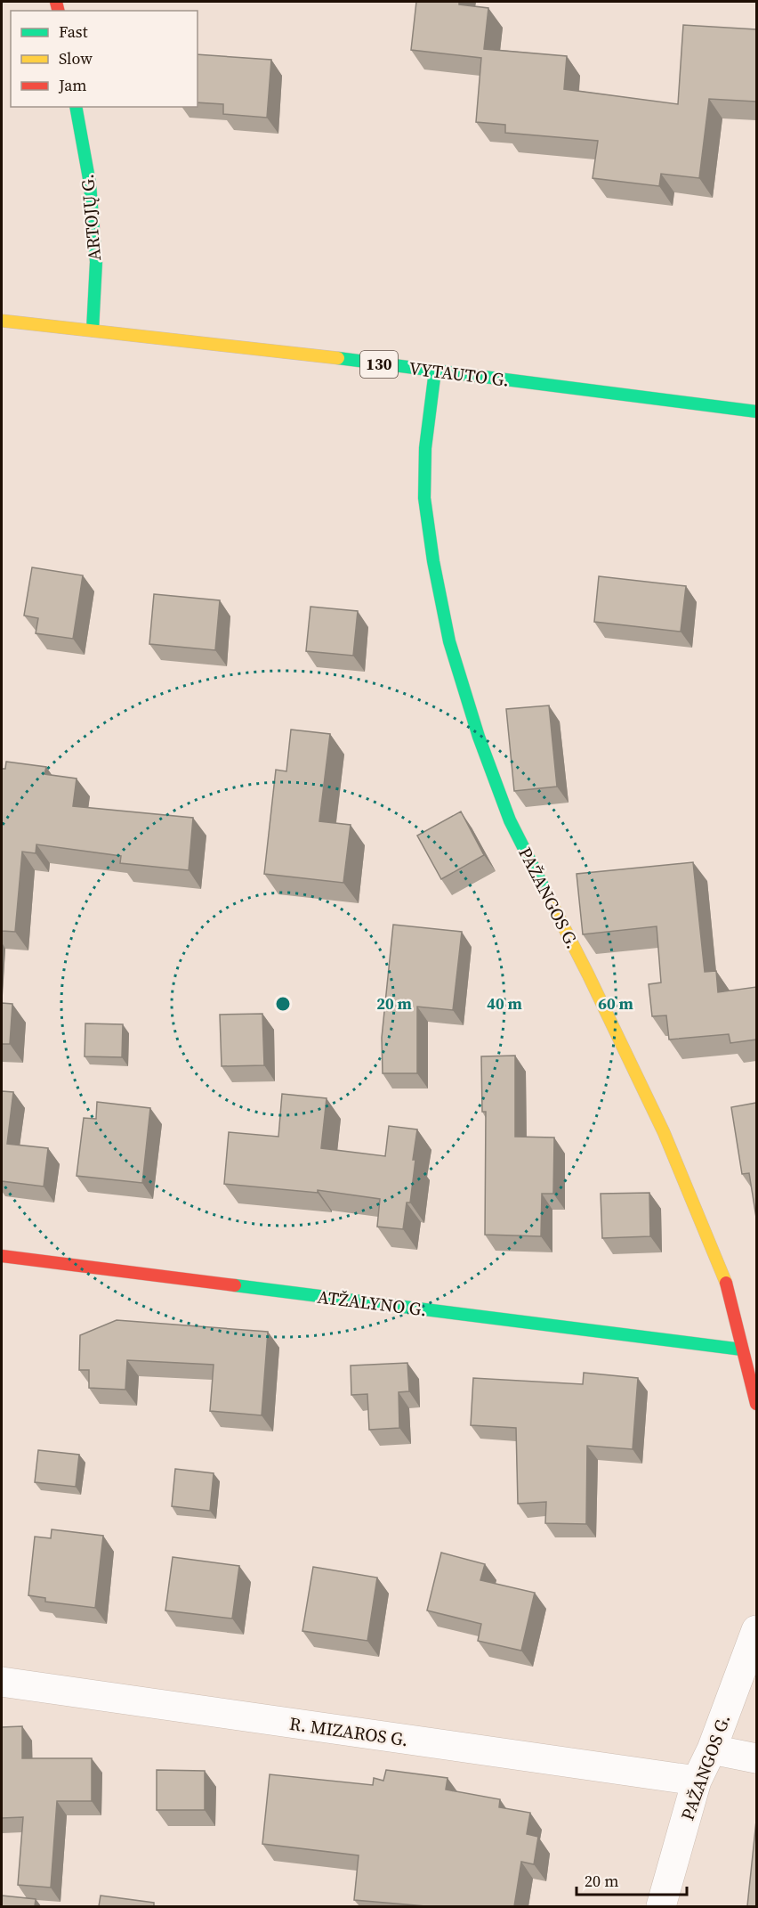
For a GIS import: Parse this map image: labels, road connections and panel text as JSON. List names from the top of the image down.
{
  "streets": {
    "street": [
      "ARTOJŲ G.",
      "130",
      "VYTAUTO G.",
      "PAŽANGOS G.",
      "ATŽALYNO G.",
      "R. MIZAROS G."
    ]
  },
  "crossings": [
    ["ARTOJŲ G.", "VYTAUTO G."],
    ["VYTAUTO G.", "PAŽANGOS G."],
    ["PAŽANGOS G.", "ATŽALYNO G."],
    ["PAŽANGOS G.", "R. MIZAROS G."]
  ],
  "legend": ["Fast", "Slow", "Jam"],
  "scale_bar": "20 m",
  "rings": ["20 m", "40 m", "60 m"]
}
